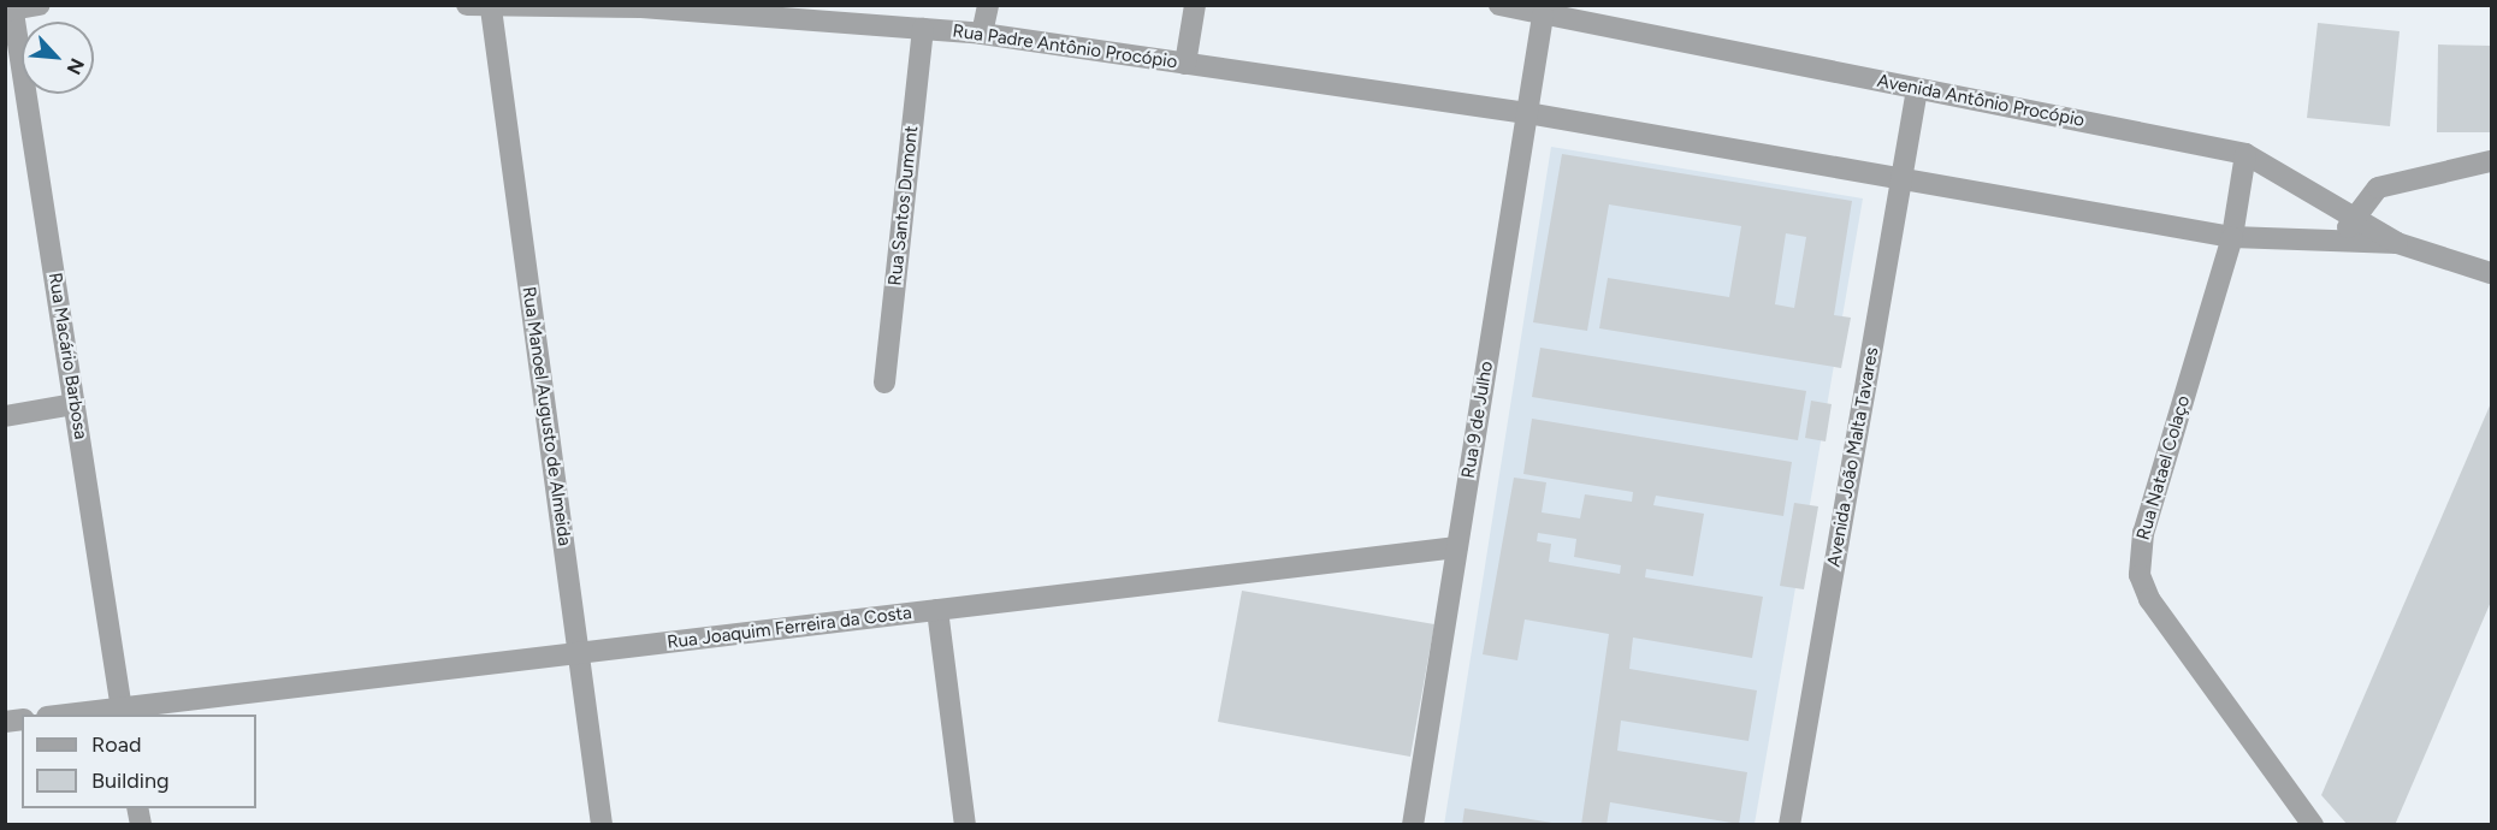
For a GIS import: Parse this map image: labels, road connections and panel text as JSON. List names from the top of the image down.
{
  "streets": {
    "street": [
      "Rua Padre Antônio Procópio",
      "Avenida Antônio Procópio",
      "Rua Santos Dumont",
      "Rua Macário Barbosa",
      "Rua Manoel Augusto de Almeida",
      "Rua 9 de Julho",
      "Avenida João Malta Tavares",
      "Rua Natael Colaço",
      "Rua Joaquim Ferreira da Costa"
    ]
  },
  "crossings": [
    ["Rua Padre Antônio Procópio", "Avenida Antônio Procópio"],
    ["Rua Padre Antônio Procópio", "Rua Santos Dumont"],
    ["Rua Padre Antônio Procópio", "Rua Manoel Augusto de Almeida"],
    ["Rua Padre Antônio Procópio", "Rua 9 de Julho"],
    ["Avenida Antônio Procópio", "Rua 9 de Julho"],
    ["Avenida Antônio Procópio", "Avenida João Malta Tavares"],
    ["Avenida Antônio Procópio", "Rua Natael Colaço"],
    ["Rua Macário Barbosa", "Rua Joaquim Ferreira da Costa"],
    ["Rua Manoel Augusto de Almeida", "Rua Joaquim Ferreira da Costa"],
    ["Rua 9 de Julho", "Rua Joaquim Ferreira da Costa"]
  ],
  "legend": ["Road", "Building"],
  "north": "bottom right"
}
